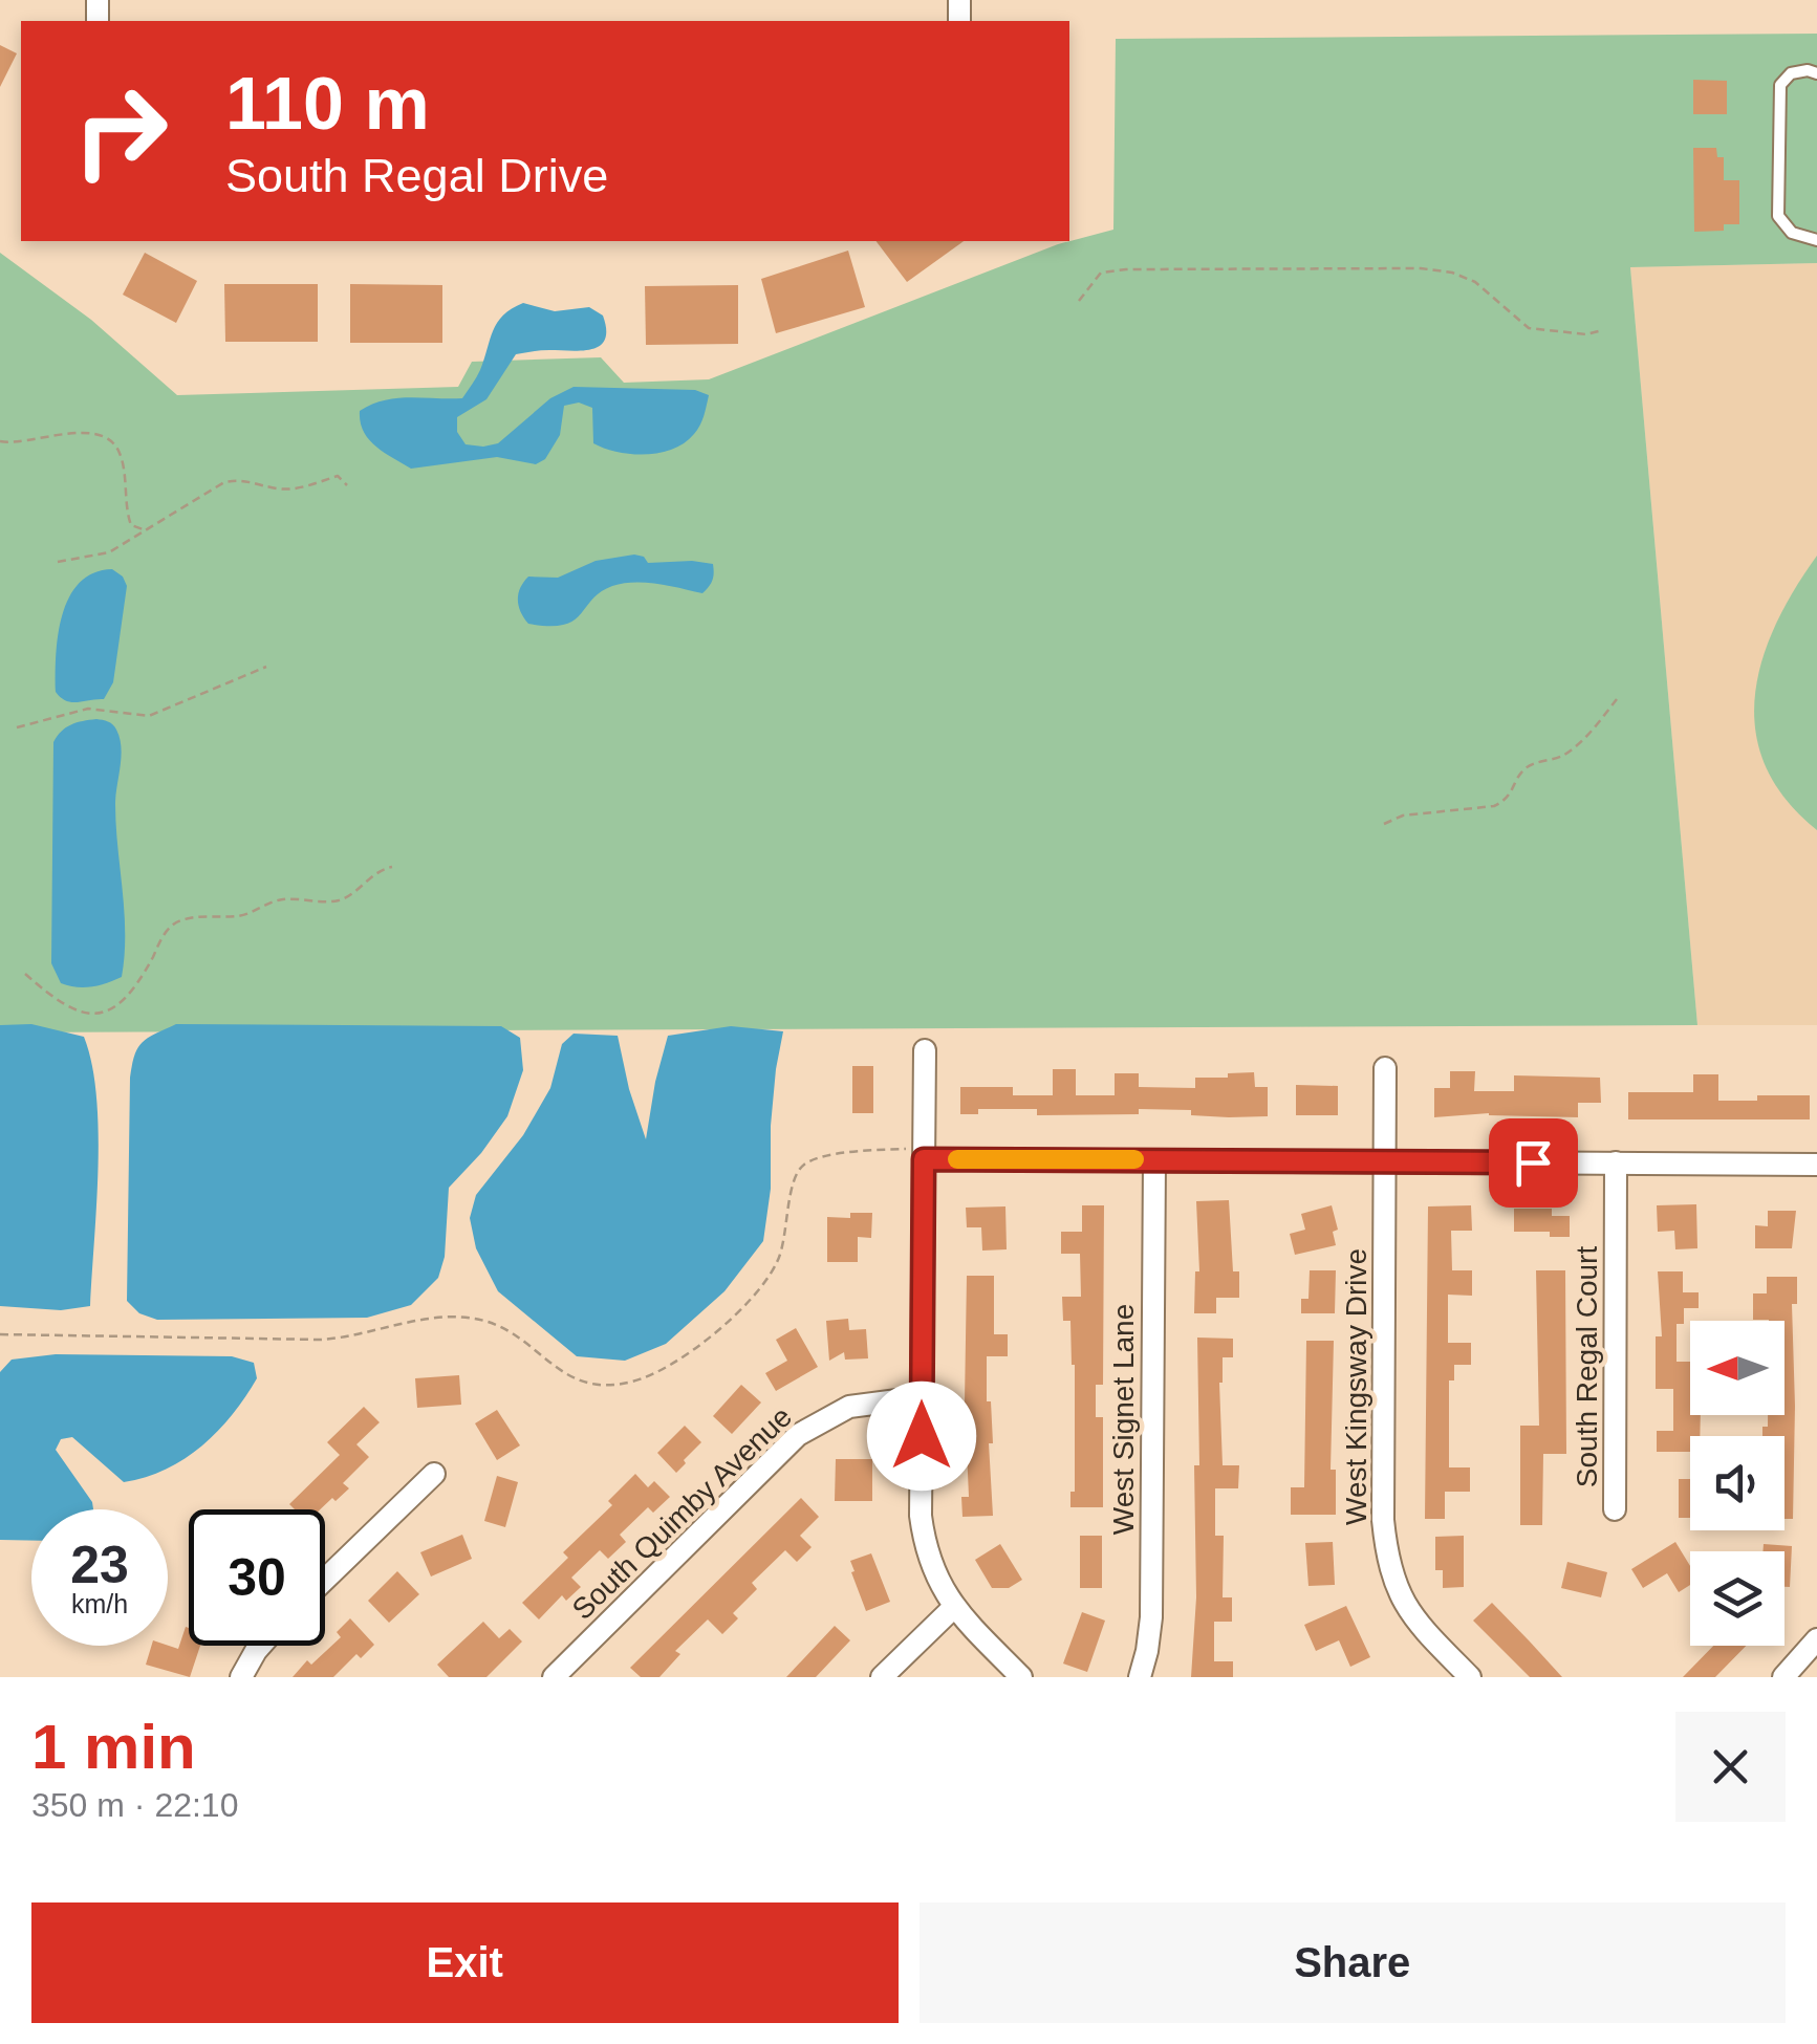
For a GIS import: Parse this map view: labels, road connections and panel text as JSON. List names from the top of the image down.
{
  "streets": {
    "street": [
      "South Regal Court",
      "West Kingsway Drive",
      "West Signet Lane",
      "South Quimby Avenue"
    ]
  },
  "north": "left",
  "page": {
    "turn": ["110 m", "South Regal Drive"],
    "speed": "23 km/h",
    "limit": "30",
    "heading": ["1 min", "350 m · 22:10"],
    "buttons": ["Exit", "Share"]
  }
}
